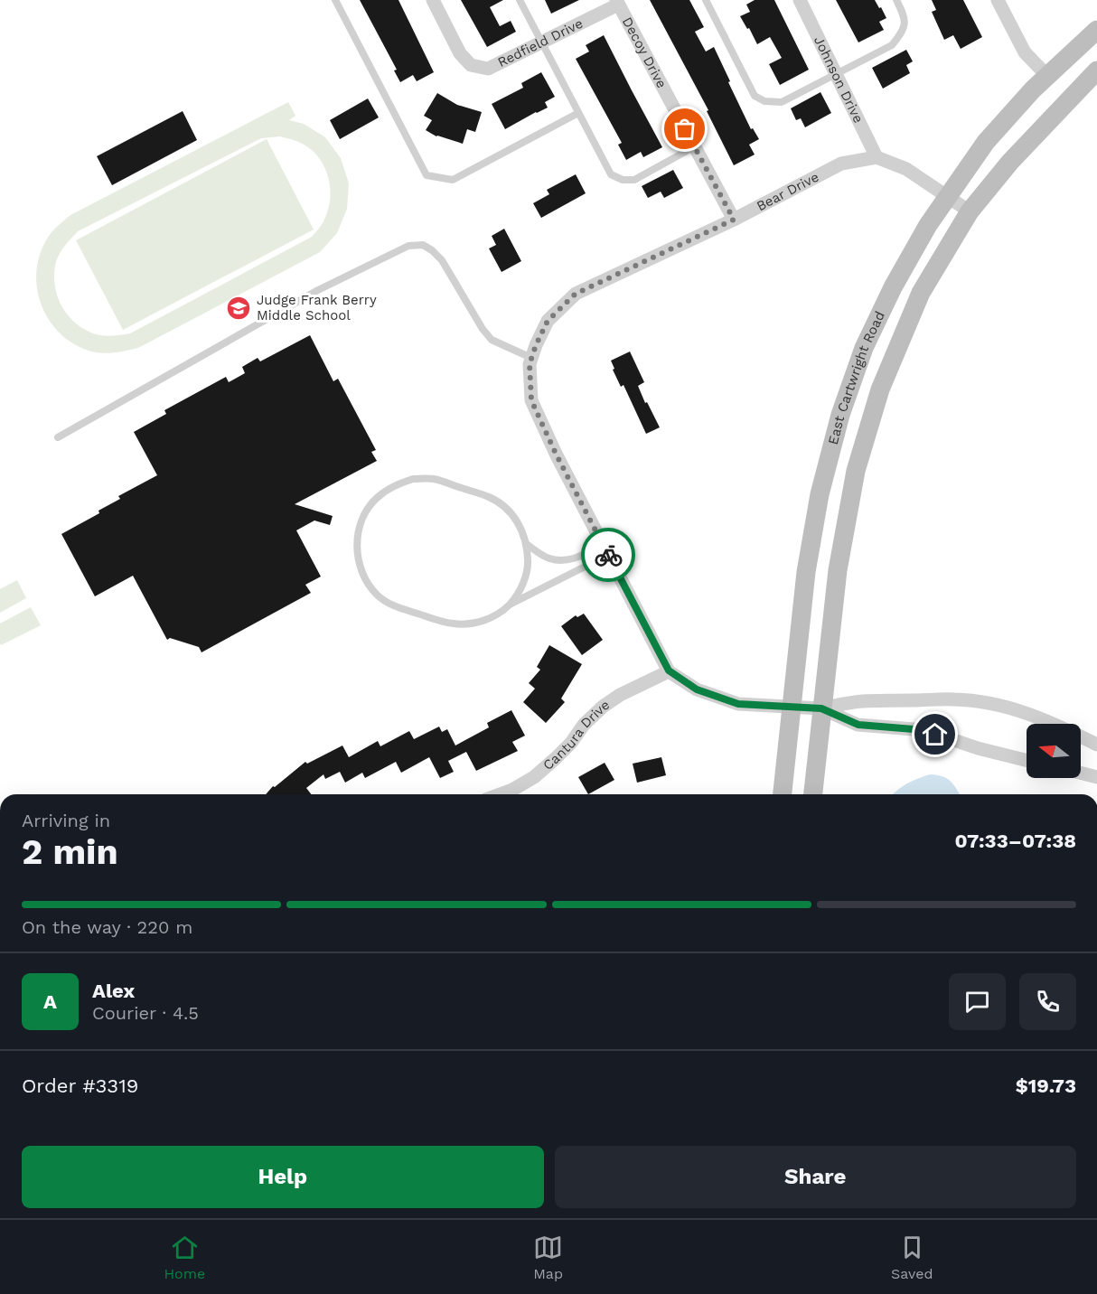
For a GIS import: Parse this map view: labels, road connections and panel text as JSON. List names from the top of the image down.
{
  "streets": {
    "main road": ["East Cartwright Road"],
    "street": [
      "Redfield Drive",
      "Decoy Drive",
      "Johnson Drive",
      "Bear Drive",
      "Cantura Drive"
    ]
  },
  "crossings": [
    ["Redfield Drive", "Decoy Drive"],
    ["Decoy Drive", "Bear Drive"],
    ["Johnson Drive", "Bear Drive"],
    ["Bear Drive", "East Cartwright Road"],
    ["Bear Drive", "Cantura Drive"]
  ],
  "places": {
    "school or university": ["Judge Frank Berry Middle School"]
  },
  "north": "left",
  "page": {
    "heading": ["2 min", "Arriving in", "07:33–07:38"],
    "panel": [
      "Alex",
      "Courier · 4.5",
      "Order #3319",
      "$19.73"
    ],
    "bar": "On the way · 220 m",
    "round": "A",
    "buttons": ["Help", "Share"],
    "tabs": ["Home", "Map", "Saved"]
  }
}
